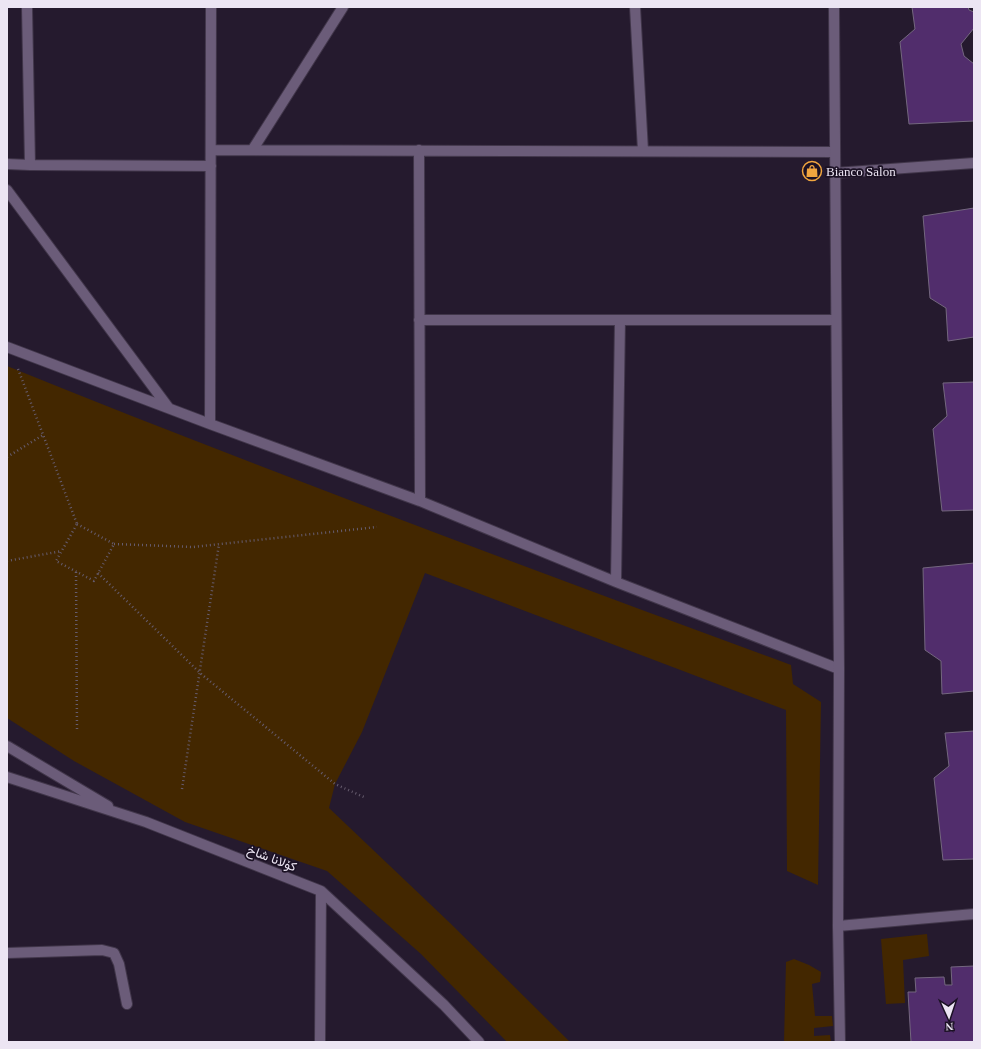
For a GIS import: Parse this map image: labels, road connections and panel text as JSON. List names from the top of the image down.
{
  "streets": {
    "street": ["کۆلانا شاخ"]
  },
  "places": {
    "shop": ["Bianco Salon"]
  },
  "north": "bottom"
}
